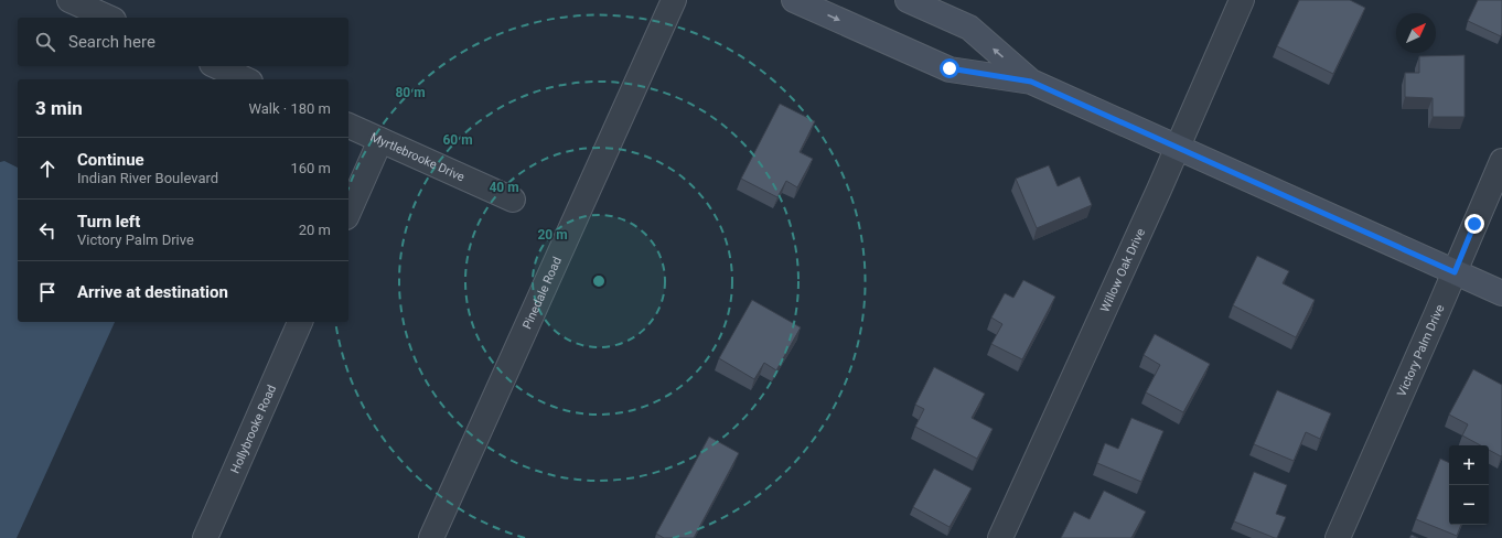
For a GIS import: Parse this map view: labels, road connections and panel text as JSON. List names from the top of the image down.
{
  "streets": {
    "street": [
      "Myrtlebrooke Drive",
      "Willow Oak Drive",
      "Pinedale Road",
      "Victory Palm Drive",
      "Hollybrooke Road"
    ]
  },
  "north": "top right",
  "page": {
    "search": "Search here",
    "heading": ["3 min", "Walk · 180 m"],
    "list": [
      ["Continue", "Indian River Boulevard", "160 m"],
      ["Turn left", "Victory Palm Drive", "20 m"],
      "Arrive at destination"
    ],
    "map_buttons": ["+", "−"]
  },
  "rings": [
    "80 m",
    "60 m",
    "40 m",
    "20 m"
  ]
}
